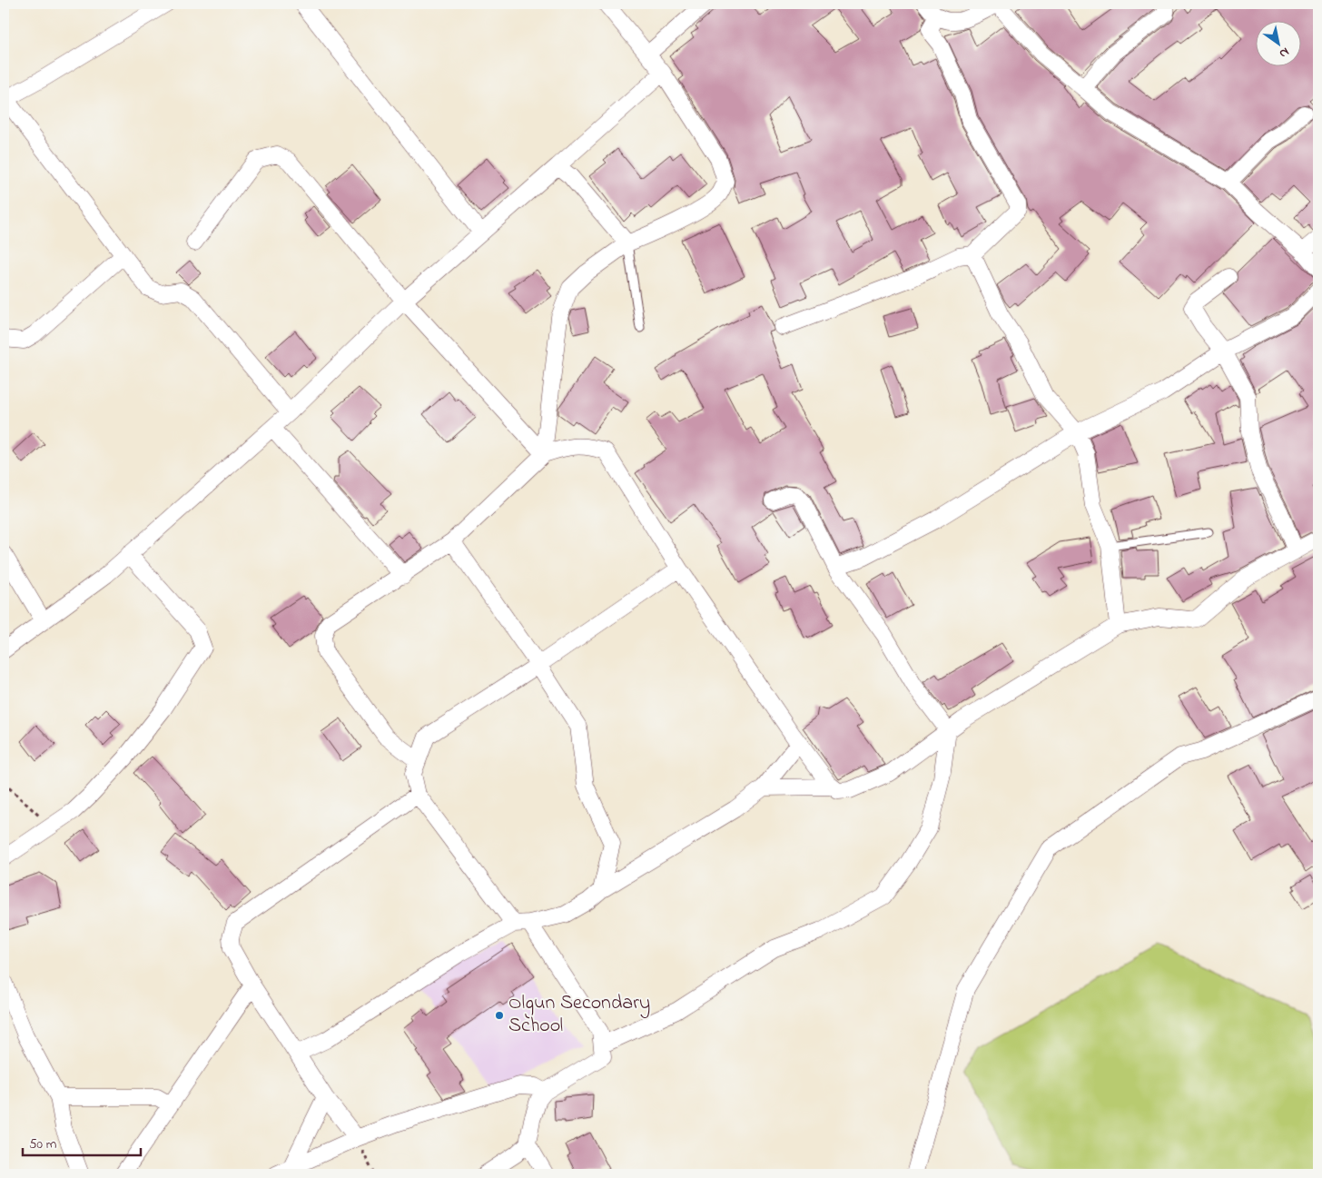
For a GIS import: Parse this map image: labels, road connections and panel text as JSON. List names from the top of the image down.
{
  "places": ["Olgun Secondary School"],
  "scale_bar": "50 m",
  "north": "bottom right"
}
